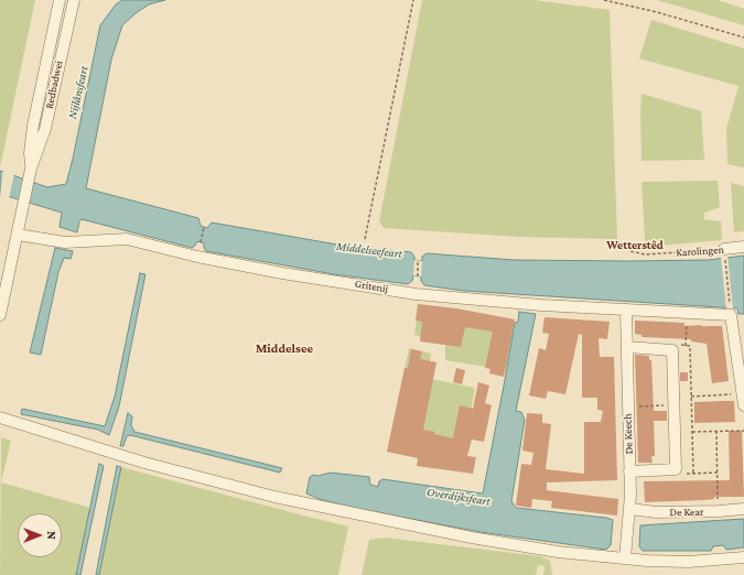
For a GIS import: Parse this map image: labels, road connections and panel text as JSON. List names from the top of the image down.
{
  "streets": {
    "street": [
      "Redbadwei",
      "Karolingen",
      "Gritenij",
      "De Keech",
      "De Kear"
    ]
  },
  "crossings": [
    ["Redbadwei", "Gritenij"],
    ["Gritenij", "De Keech"],
    ["De Keech", "De Kear"]
  ],
  "districts": ["Wetterstêd", "Middelsee"],
  "water": ["Nijlânsfeart", "Middelseefeart", "Overdijksfeart"],
  "north": "right"
}
